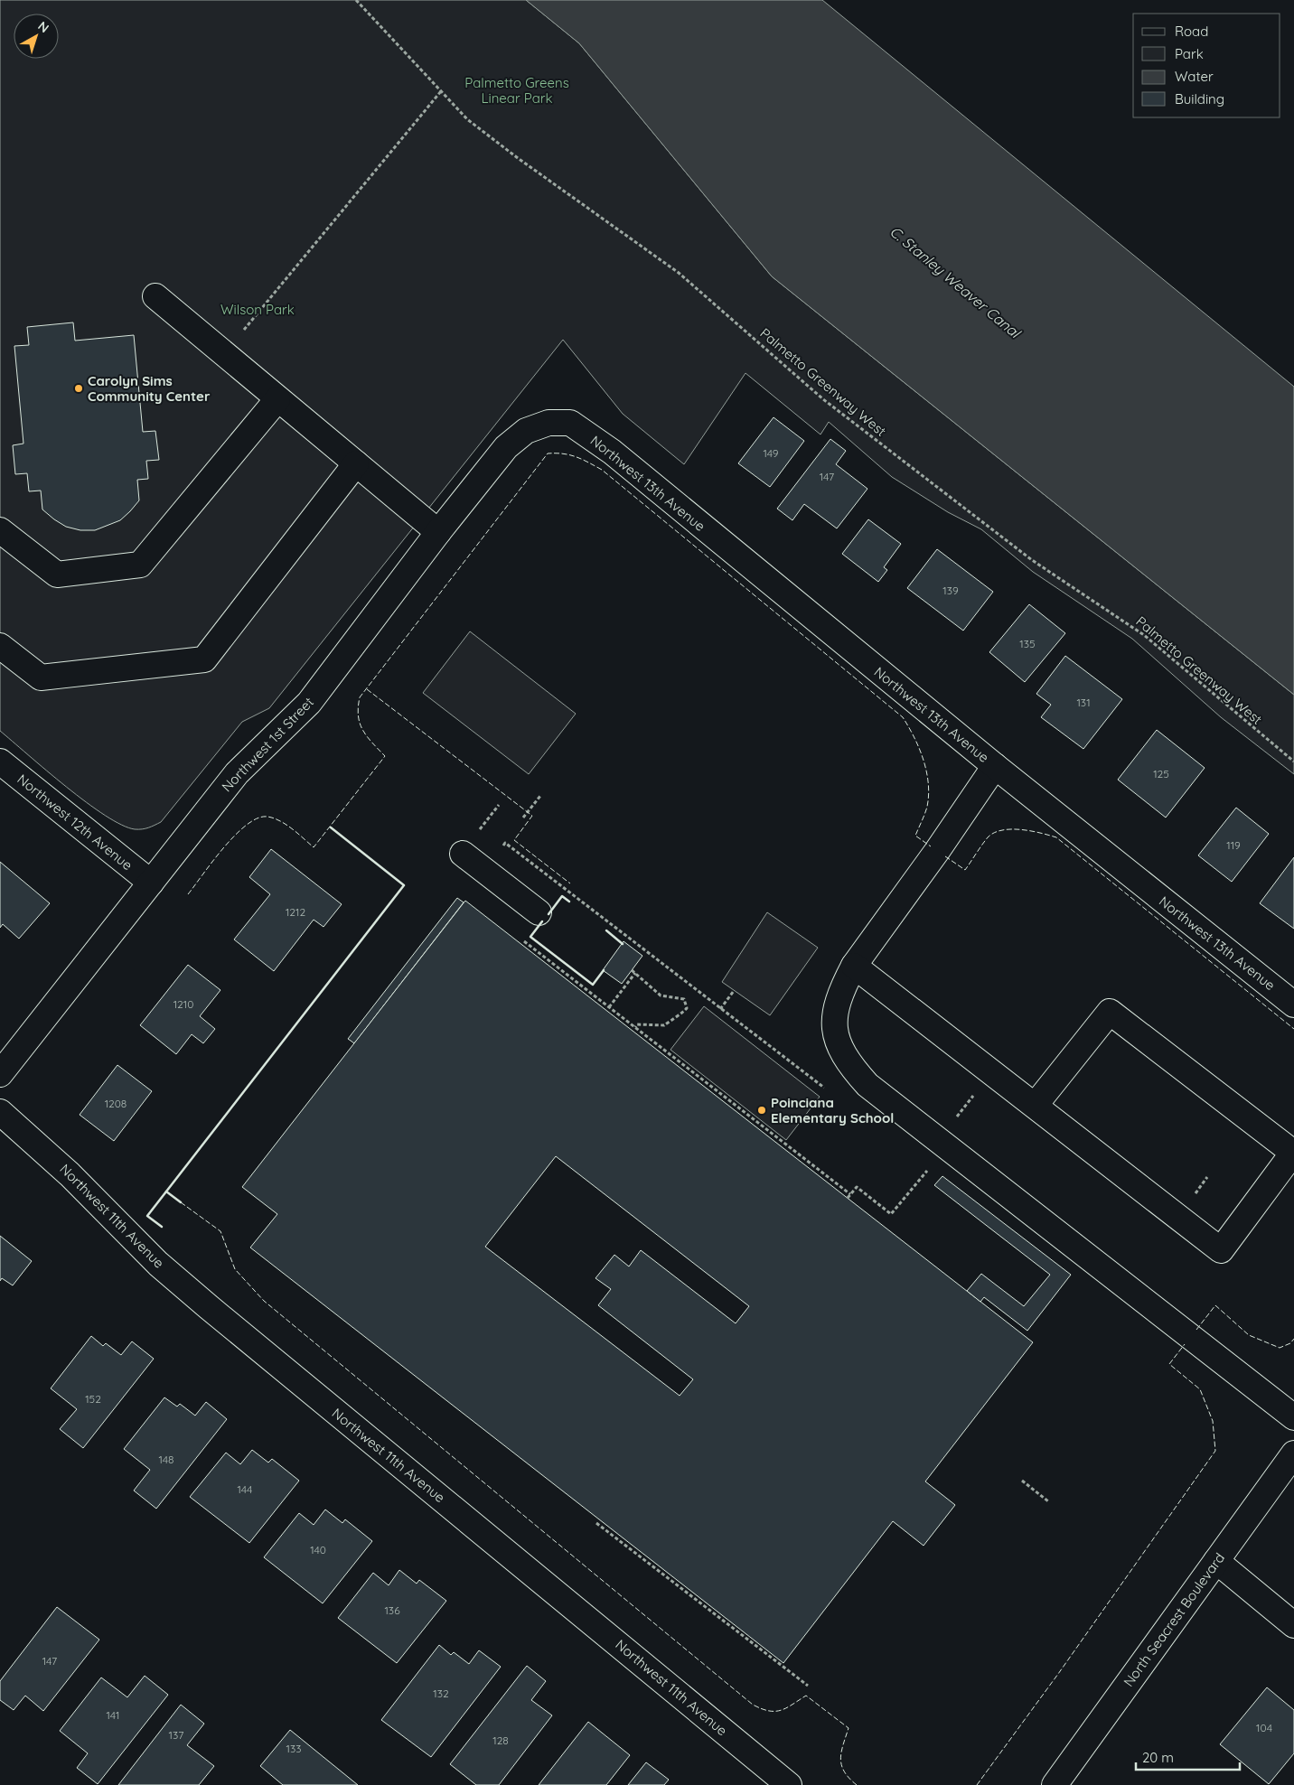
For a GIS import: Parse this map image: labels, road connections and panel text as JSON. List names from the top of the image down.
{
  "streets": {
    "street": [
      "Northwest 13th Avenue",
      "Northwest 1st Street",
      "Northwest 12th Avenue",
      "Northwest 11th Avenue",
      "North Seacrest Boulevard"
    ],
    "path": ["Palmetto Greenway West"]
  },
  "crossings": [
    ["Northwest 13th Avenue", "Northwest 1st Street"],
    ["Northwest 1st Street", "Northwest 12th Avenue"]
  ],
  "water": ["C. Stanley Weaver Canal"],
  "parks": ["Palmetto Greens Linear Park", "Wilson Park"],
  "places": ["Carolyn Sims Community Center", "Poinciana Elementary School"],
  "house_numbers": [
    "149",
    "147",
    "139",
    "135",
    "131",
    "125",
    "119",
    "1212",
    "1210",
    "1208",
    "152",
    "148",
    "144",
    "140",
    "136",
    "147",
    "132",
    "141",
    "104",
    "137",
    "128",
    "133"
  ],
  "legend": [
    "Road",
    "Park",
    "Water",
    "Building"
  ],
  "scale_bar": "20 m",
  "north": "top right"
}
